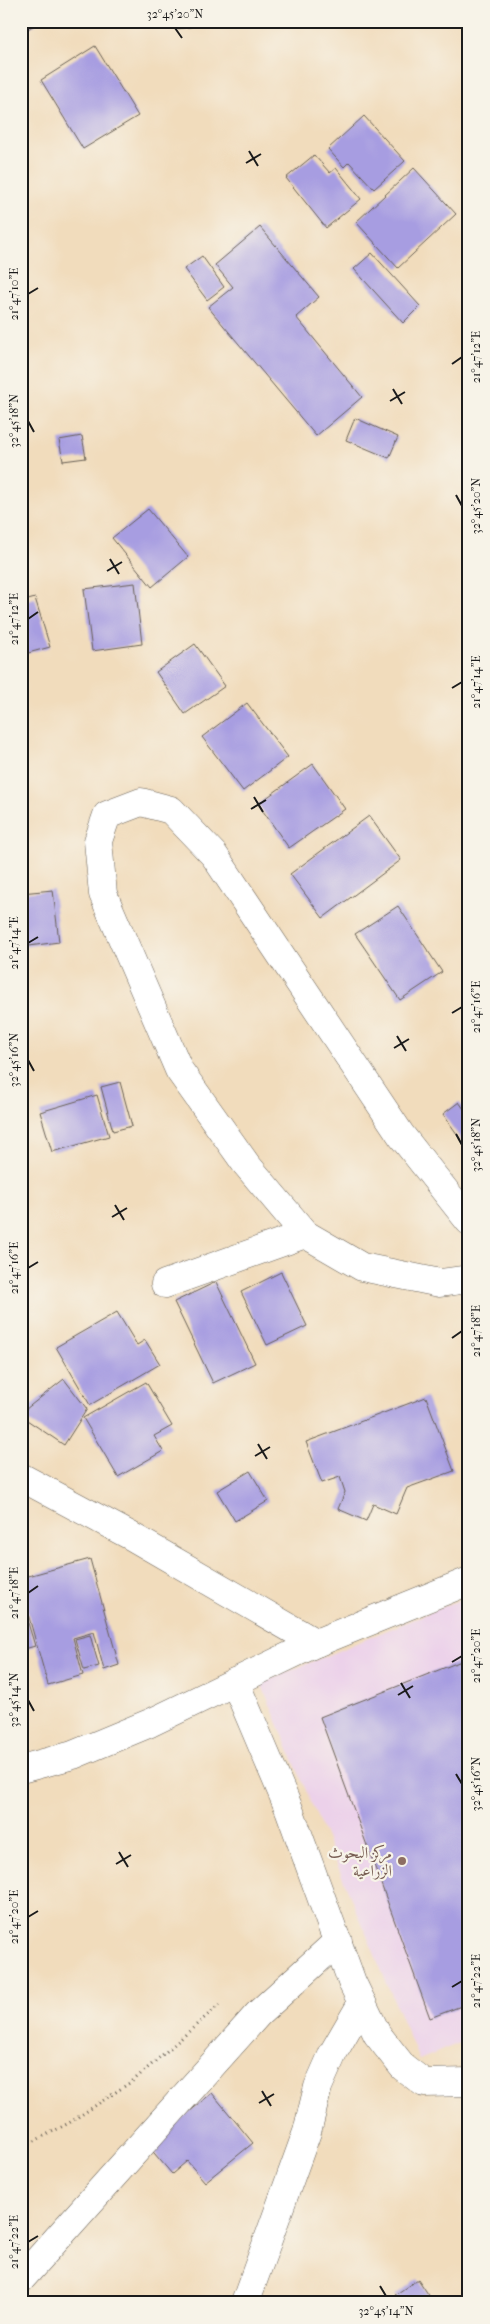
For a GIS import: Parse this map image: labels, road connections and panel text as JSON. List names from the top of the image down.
{
  "places": ["مركز البحوث الزراعية"],
  "coordinates": [
    "32°45'20\"N",
    "21°47'10\"E",
    "21°47'12\"E",
    "32°45'18\"N",
    "21°47'14\"E",
    "21°47'16\"E",
    "32°45'16\"N",
    "21°47'18\"E",
    "21°47'20\"E",
    "32°45'14\"N",
    "21°47'22\"E"
  ]
}
